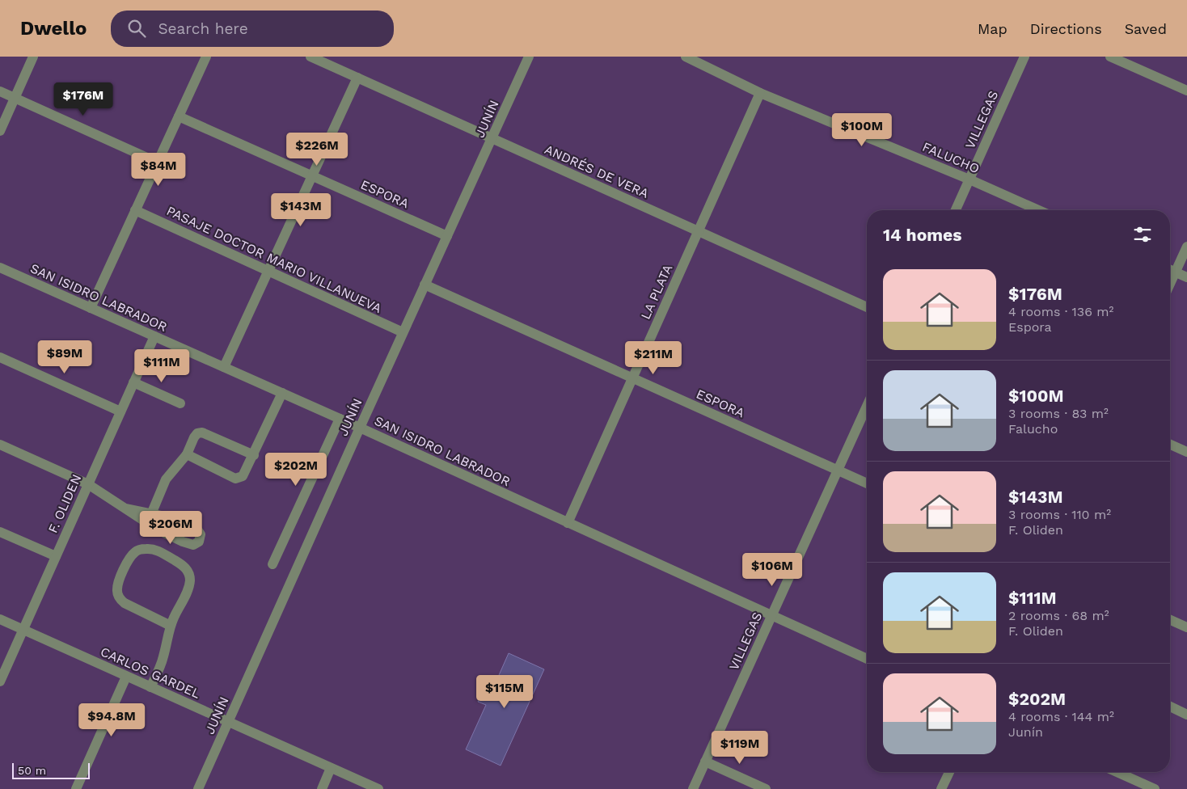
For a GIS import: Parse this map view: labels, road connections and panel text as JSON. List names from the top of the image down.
{
  "streets": {
    "street": [
      "JUNÍN",
      "VILLEGAS",
      "FALUCHO",
      "ANDRÉS DE VERA",
      "ESPORA",
      "PASAJE DOCTOR MARIO VILLANUEVA",
      "LA PLATA",
      "SAN ISIDRO LABRADOR",
      "F. OLIDEN",
      "CARLOS GARDEL"
    ]
  },
  "crossings": [
    ["JUNÍN", "ANDRÉS DE VERA"],
    ["JUNÍN", "ESPORA"],
    ["JUNÍN", "PASAJE DOCTOR MARIO VILLANUEVA"],
    ["JUNÍN", "SAN ISIDRO LABRADOR"],
    ["JUNÍN", "CARLOS GARDEL"],
    ["VILLEGAS", "FALUCHO"],
    ["VILLEGAS", "ESPORA"],
    ["VILLEGAS", "SAN ISIDRO LABRADOR"],
    ["FALUCHO", "LA PLATA"],
    ["ANDRÉS DE VERA", "LA PLATA"],
    ["ESPORA", "LA PLATA"],
    ["LA PLATA", "SAN ISIDRO LABRADOR"],
    ["SAN ISIDRO LABRADOR", "F. OLIDEN"],
    ["F. OLIDEN", "CARLOS GARDEL"]
  ],
  "scale_bar": "50 m",
  "page": {
    "header": "Dwello",
    "search": "Search here",
    "nav": ["Map", "Directions", "Saved"],
    "price": [
      "$176M",
      "$100M",
      "$226M",
      "$84M",
      "$143M",
      "$89M",
      "$211M",
      "$111M",
      "$202M",
      "$206M",
      "$106M",
      "$115M",
      "$94.8M",
      "$119M"
    ],
    "heading": "14 homes",
    "list": [
      {
        "name": "$176M",
        "note": "4 rooms · 136 m² · Espora"
      },
      {
        "name": "$100M",
        "note": "3 rooms · 83 m² · Falucho"
      },
      {
        "name": "$143M",
        "note": "3 rooms · 110 m² · F. Oliden"
      },
      {
        "name": "$111M",
        "note": "2 rooms · 68 m² · F. Oliden"
      },
      {
        "name": "$202M",
        "note": "4 rooms · 144 m² · Junín"
      }
    ],
    "scale": "50 m"
  }
}
